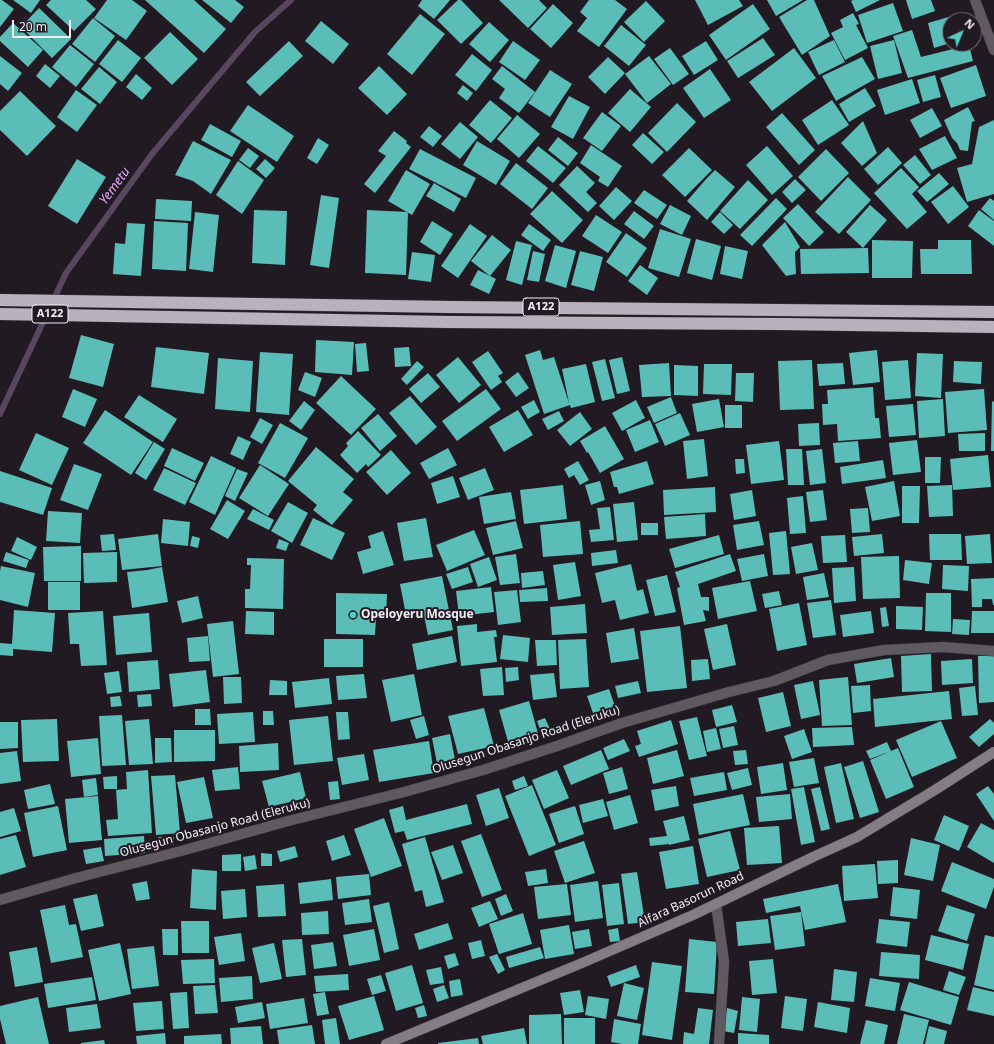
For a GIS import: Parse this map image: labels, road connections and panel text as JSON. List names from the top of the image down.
{
  "streets": {
    "highway": ["A122"],
    "street": ["Olusegun Obasanjo Road (Eleruku)", "Alfara Basorun Road"]
  },
  "water": ["Yemetu"],
  "places": ["Opeloyeru Mosque"],
  "scale_bar": "20 m",
  "north": "top right"
}
